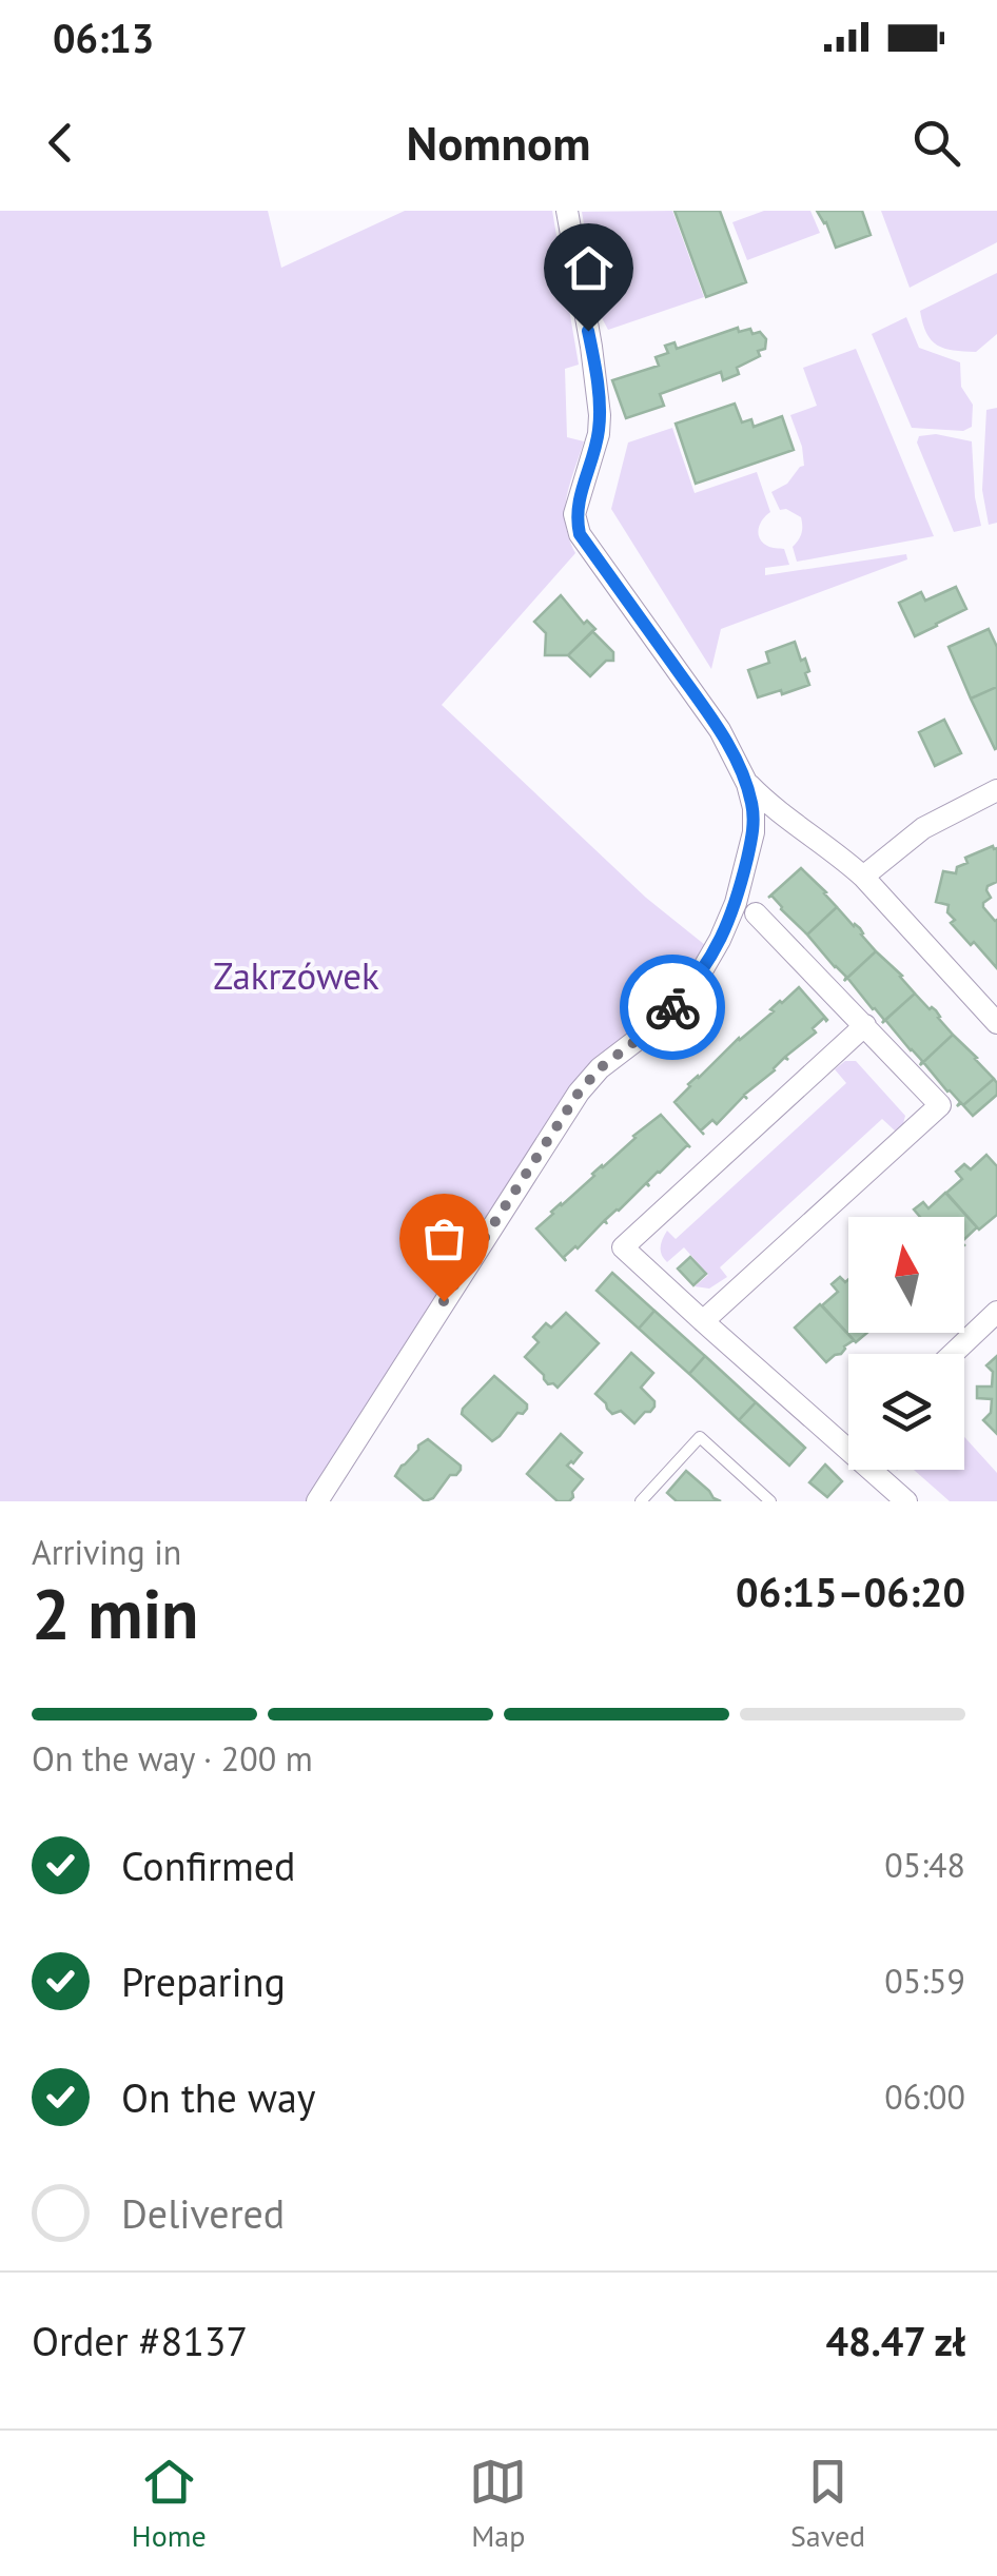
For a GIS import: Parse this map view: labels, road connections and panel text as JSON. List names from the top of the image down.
{
  "parks": ["Zakrzówek"],
  "north": "top",
  "page": {
    "status": "06:13",
    "header": "Nomnom",
    "heading": ["2 min", "Arriving in", "06:15–06:20"],
    "panel": ["Order #8137", "48.47 zł"],
    "bar": "On the way · 200 m",
    "list": [
      ["Confirmed", "05:48"],
      ["Preparing", "05:59"],
      ["On the way", "06:00"],
      "Delivered"
    ],
    "tabs": ["Home", "Map", "Saved"]
  }
}
